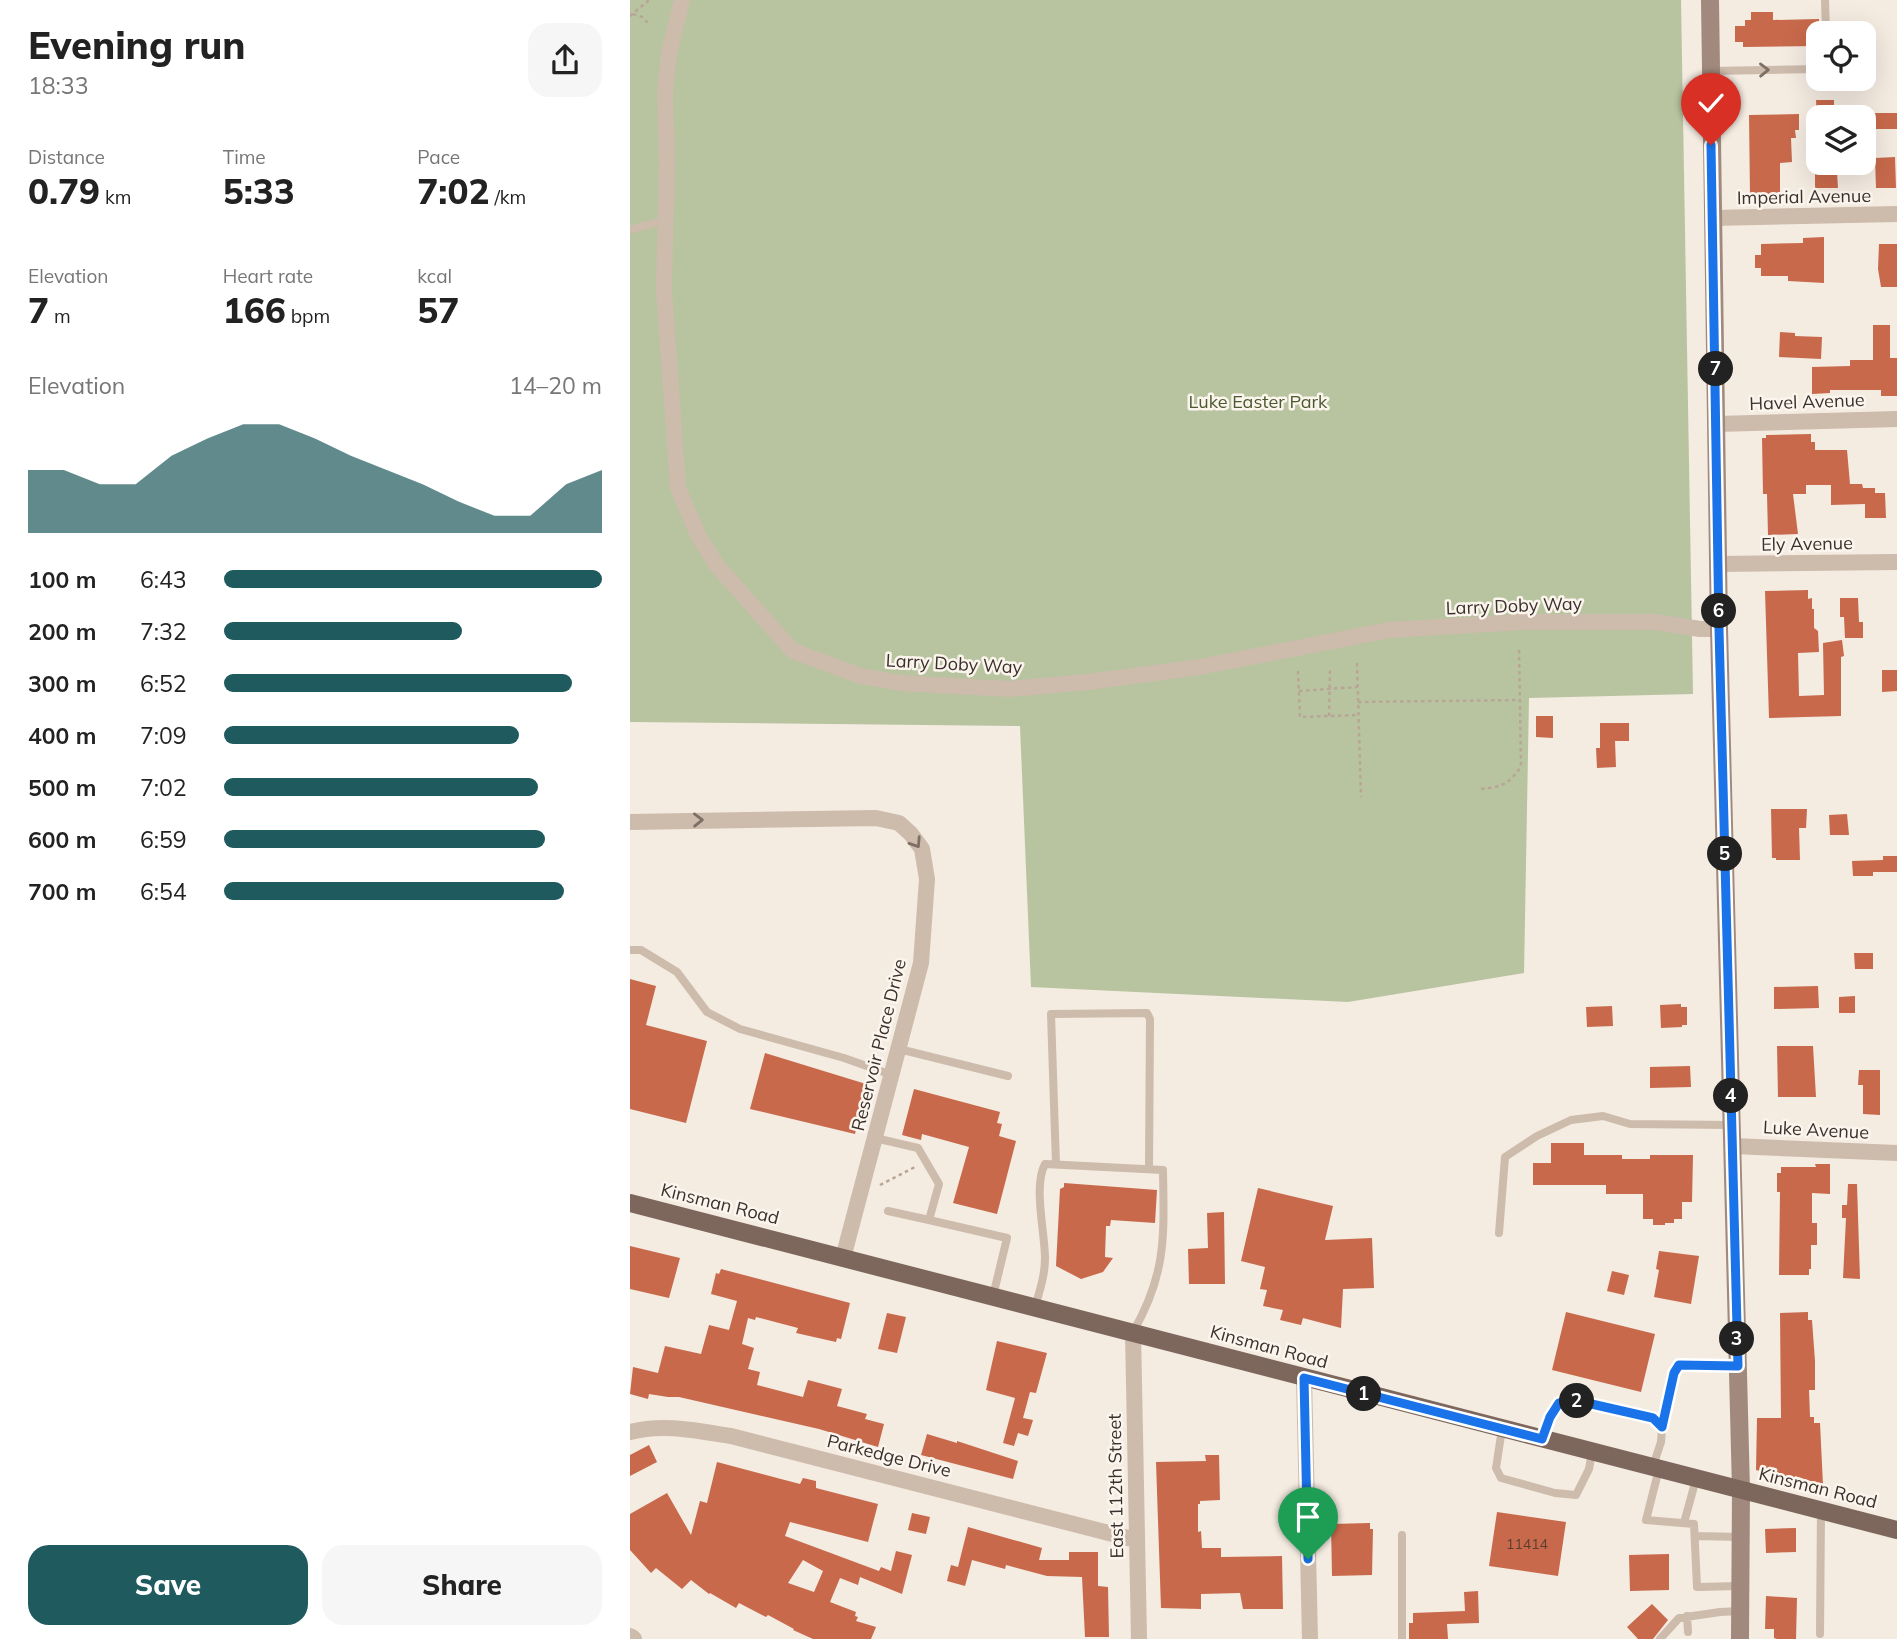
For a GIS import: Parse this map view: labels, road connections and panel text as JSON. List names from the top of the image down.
{
  "streets": {
    "main road": ["Kinsman Road"],
    "street": [
      "Imperial Avenue",
      "Havel Avenue",
      "Ely Avenue",
      "Larry Doby Way",
      "Reservoir Place Drive",
      "Luke Avenue",
      "Parkedge Drive",
      "East 112th Street"
    ]
  },
  "crossings": [
    ["Reservoir Place Drive", "Kinsman Road"],
    ["Kinsman Road", "East 112th Street"],
    ["Parkedge Drive", "East 112th Street"]
  ],
  "parks": ["Luke Easter Park"],
  "house_numbers": ["11414"],
  "page": {
    "heading": ["Evening run", "18:33"],
    "stats": [
      ["Distance", "0.79 km"],
      ["Time", "5:33"],
      ["Pace", "7:02 /km"],
      ["Elevation", "7 m"],
      ["Heart rate", "166 bpm"],
      ["kcal", "57"]
    ],
    "pins": [
      "7",
      "6",
      "5",
      "4",
      "3",
      "1",
      "2"
    ],
    "chart": ["Elevation", "14–20 m"],
    "list": [
      {
        "name": "100 m",
        "note": "6:43"
      },
      {
        "name": "200 m",
        "note": "7:32"
      },
      {
        "name": "300 m",
        "note": "6:52"
      },
      {
        "name": "400 m",
        "note": "7:09"
      },
      {
        "name": "500 m",
        "note": "7:02"
      },
      {
        "name": "600 m",
        "note": "6:59"
      },
      {
        "name": "700 m",
        "note": "6:54"
      }
    ],
    "buttons": ["Save", "Share"]
  }
}
